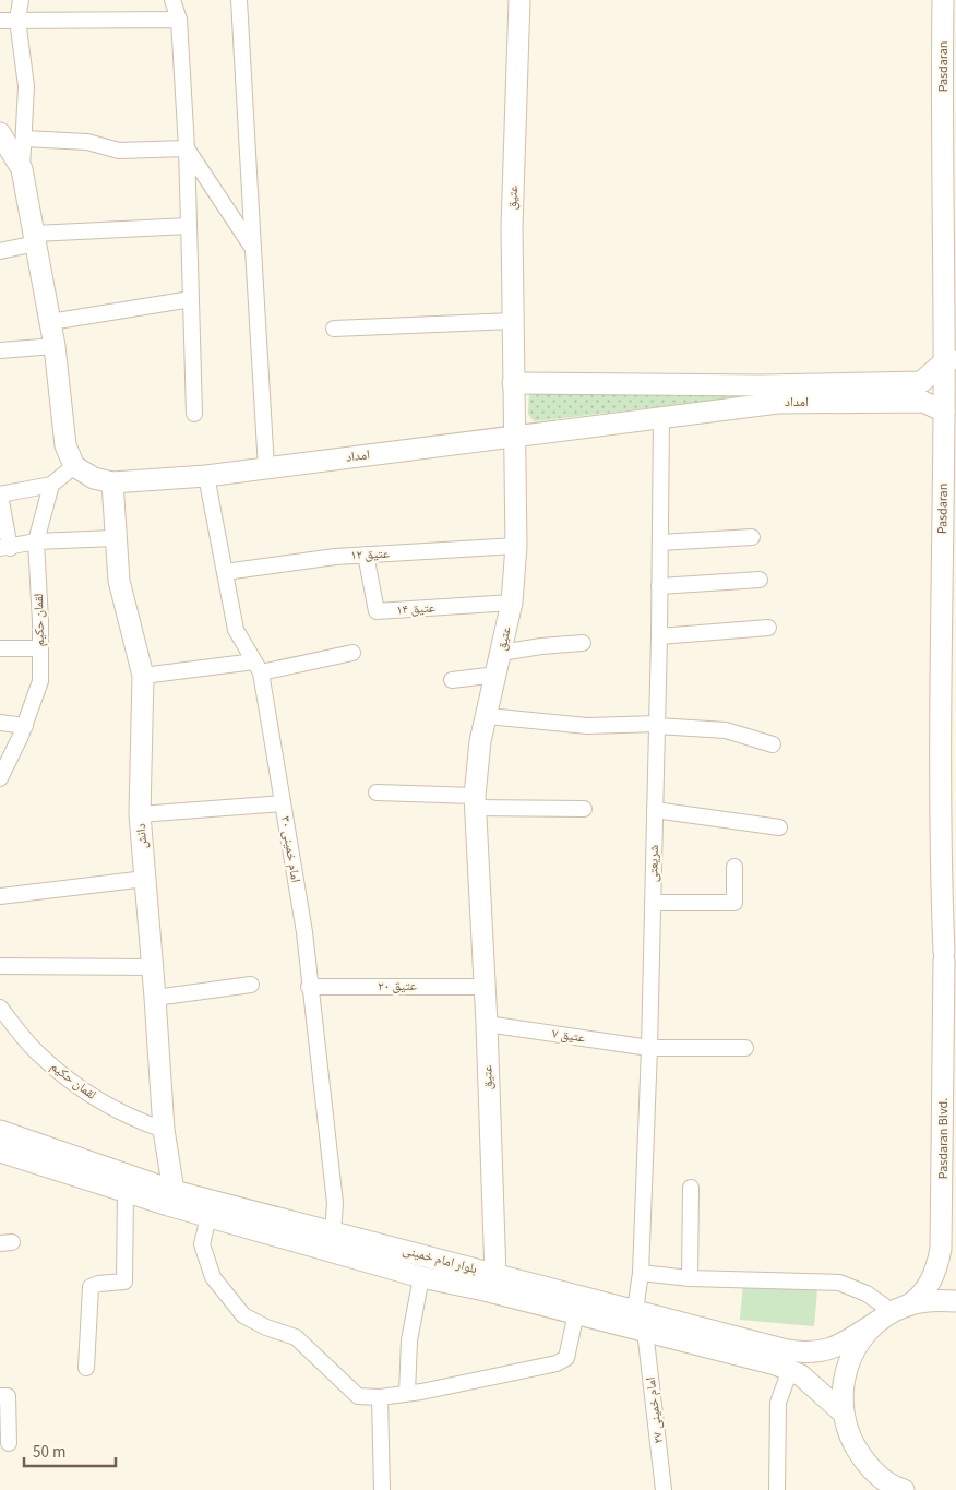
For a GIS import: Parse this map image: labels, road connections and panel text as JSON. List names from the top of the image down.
{
  "streets": {
    "street": [
      "Pasdaran",
      "عتیق",
      "امداد",
      "عتیق ۱۲",
      "عتیق ۱۴",
      "لقمان حکیم",
      "دانش",
      "امام خمینی ۳۰",
      "شریعتی",
      "عتیق ۲۰",
      "عتیق ۷",
      "Pasdaran Blvd.",
      "بلوار امام خمینی",
      "امام خمینی ۲۷"
    ]
  },
  "crossings": [
    ["Pasdaran", "امداد"],
    ["Pasdaran", "Pasdaran Blvd."],
    ["عتیق", "امداد"],
    ["عتیق", "عتیق ۱۲"],
    ["عتیق", "عتیق ۱۴"],
    ["عتیق", "عتیق ۲۰"],
    ["عتیق", "عتیق ۷"],
    ["عتیق", "بلوار امام خمینی"],
    ["امداد", "دانش"],
    ["امداد", "امام خمینی ۳۰"],
    ["امداد", "شریعتی"],
    ["عتیق ۱۲", "عتیق ۱۴"],
    ["عتیق ۱۲", "امام خمینی ۳۰"],
    ["لقمان حکیم", "دانش"],
    ["دانش", "بلوار امام خمینی"],
    ["امام خمینی ۳۰", "عتیق ۲۰"],
    ["امام خمینی ۳۰", "بلوار امام خمینی"],
    ["شریعتی", "عتیق ۷"],
    ["شریعتی", "بلوار امام خمینی"],
    ["Pasdaran Blvd.", "بلوار امام خمینی"],
    ["بلوار امام خمینی", "امام خمینی ۲۷"]
  ],
  "scale_bar": "50 m"
}
